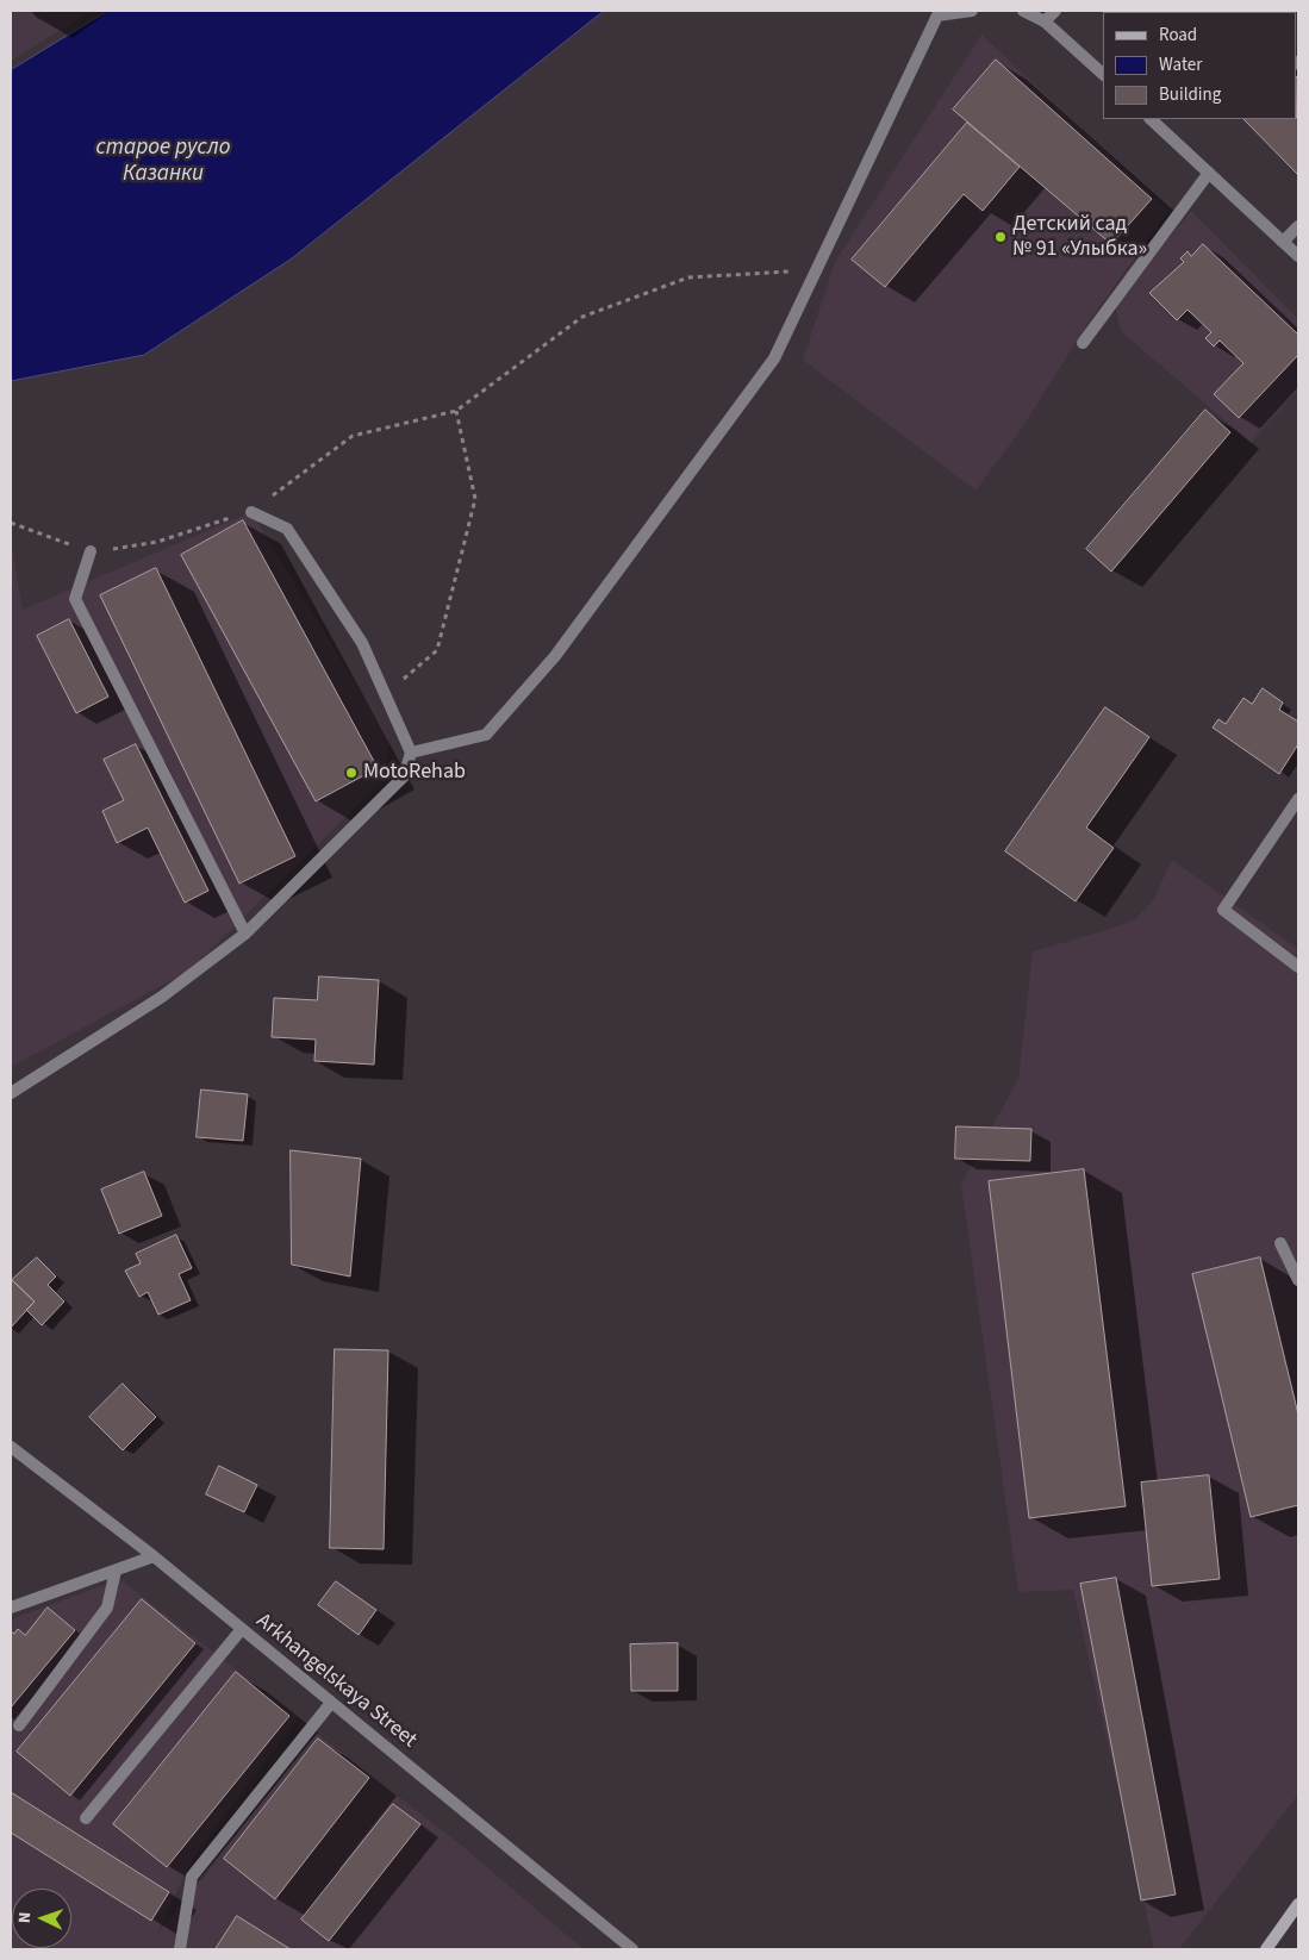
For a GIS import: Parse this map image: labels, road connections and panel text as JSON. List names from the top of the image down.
{
  "streets": {
    "street": ["Arkhangelskaya Street"]
  },
  "water": ["старое русло Казанки"],
  "places": ["Детский сад № 91 «Улыбка»", "MotoRehab"],
  "legend": ["Road", "Water", "Building"],
  "north": "left"
}
